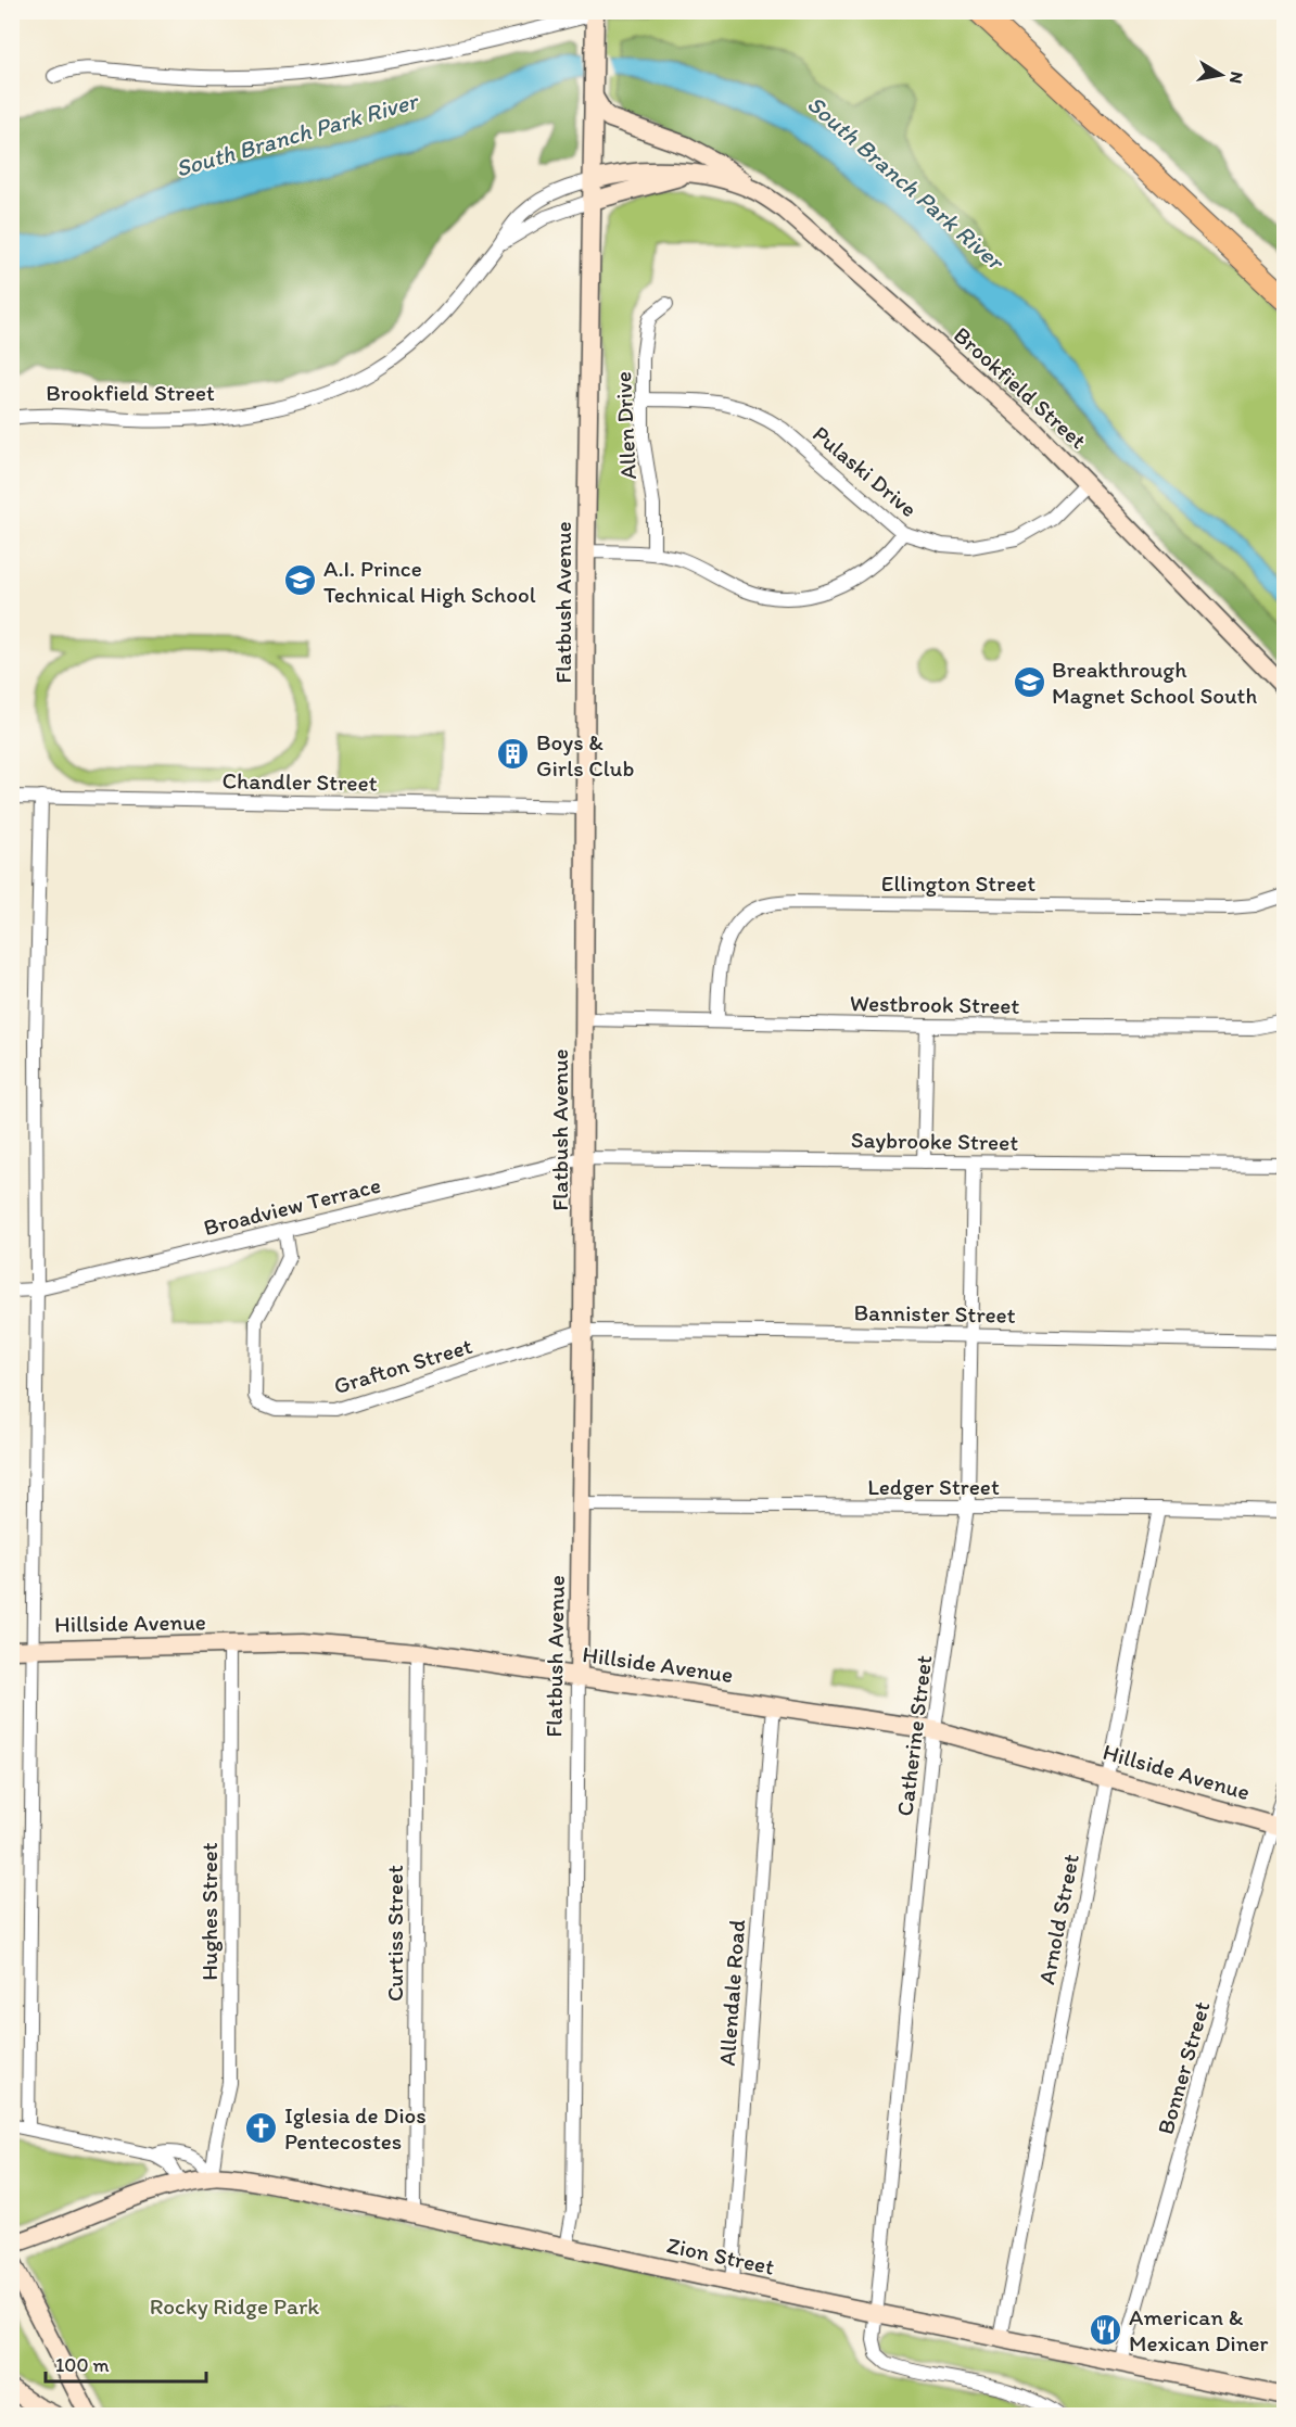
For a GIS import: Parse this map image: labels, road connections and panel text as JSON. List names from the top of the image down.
{
  "streets": {
    "street": [
      "Brookfield Street",
      "Allen Drive",
      "Pulaski Drive",
      "Flatbush Avenue",
      "Chandler Street",
      "Ellington Street",
      "Westbrook Street",
      "Saybrooke Street",
      "Broadview Terrace",
      "Bannister Street",
      "Grafton Street",
      "Ledger Street",
      "Hillside Avenue",
      "Catherine Street",
      "Hughes Street",
      "Arnold Street",
      "Curtiss Street",
      "Allendale Road",
      "Bonner Street",
      "Zion Street"
    ]
  },
  "crossings": [
    ["Brookfield Street", "Pulaski Drive"],
    ["Brookfield Street", "Flatbush Avenue"],
    ["Allen Drive", "Pulaski Drive"],
    ["Flatbush Avenue", "Chandler Street"],
    ["Flatbush Avenue", "Westbrook Street"],
    ["Flatbush Avenue", "Saybrooke Street"],
    ["Flatbush Avenue", "Broadview Terrace"],
    ["Flatbush Avenue", "Bannister Street"],
    ["Flatbush Avenue", "Grafton Street"],
    ["Flatbush Avenue", "Ledger Street"],
    ["Flatbush Avenue", "Hillside Avenue"],
    ["Flatbush Avenue", "Zion Street"],
    ["Ellington Street", "Westbrook Street"],
    ["Saybrooke Street", "Broadview Terrace"],
    ["Saybrooke Street", "Catherine Street"],
    ["Broadview Terrace", "Grafton Street"],
    ["Bannister Street", "Grafton Street"],
    ["Bannister Street", "Catherine Street"],
    ["Ledger Street", "Catherine Street"],
    ["Ledger Street", "Arnold Street"],
    ["Hillside Avenue", "Catherine Street"],
    ["Hillside Avenue", "Hughes Street"],
    ["Hillside Avenue", "Arnold Street"],
    ["Hillside Avenue", "Curtiss Street"],
    ["Hillside Avenue", "Allendale Road"],
    ["Hillside Avenue", "Bonner Street"],
    ["Catherine Street", "Zion Street"],
    ["Hughes Street", "Zion Street"],
    ["Arnold Street", "Zion Street"],
    ["Curtiss Street", "Zion Street"],
    ["Allendale Road", "Zion Street"],
    ["Bonner Street", "Zion Street"]
  ],
  "water": ["South Branch Park River"],
  "parks": ["Rocky Ridge Park"],
  "places": {
    "school or university": ["A.I. Prince Technical High School", "Breakthrough Magnet School South"],
    "building": ["Boys & Girls Club"],
    "church": ["Iglesia de Dios Pentecostes"],
    "restaurant": ["American & Mexican Diner"]
  },
  "scale_bar": "100 m",
  "north": "right"
}
